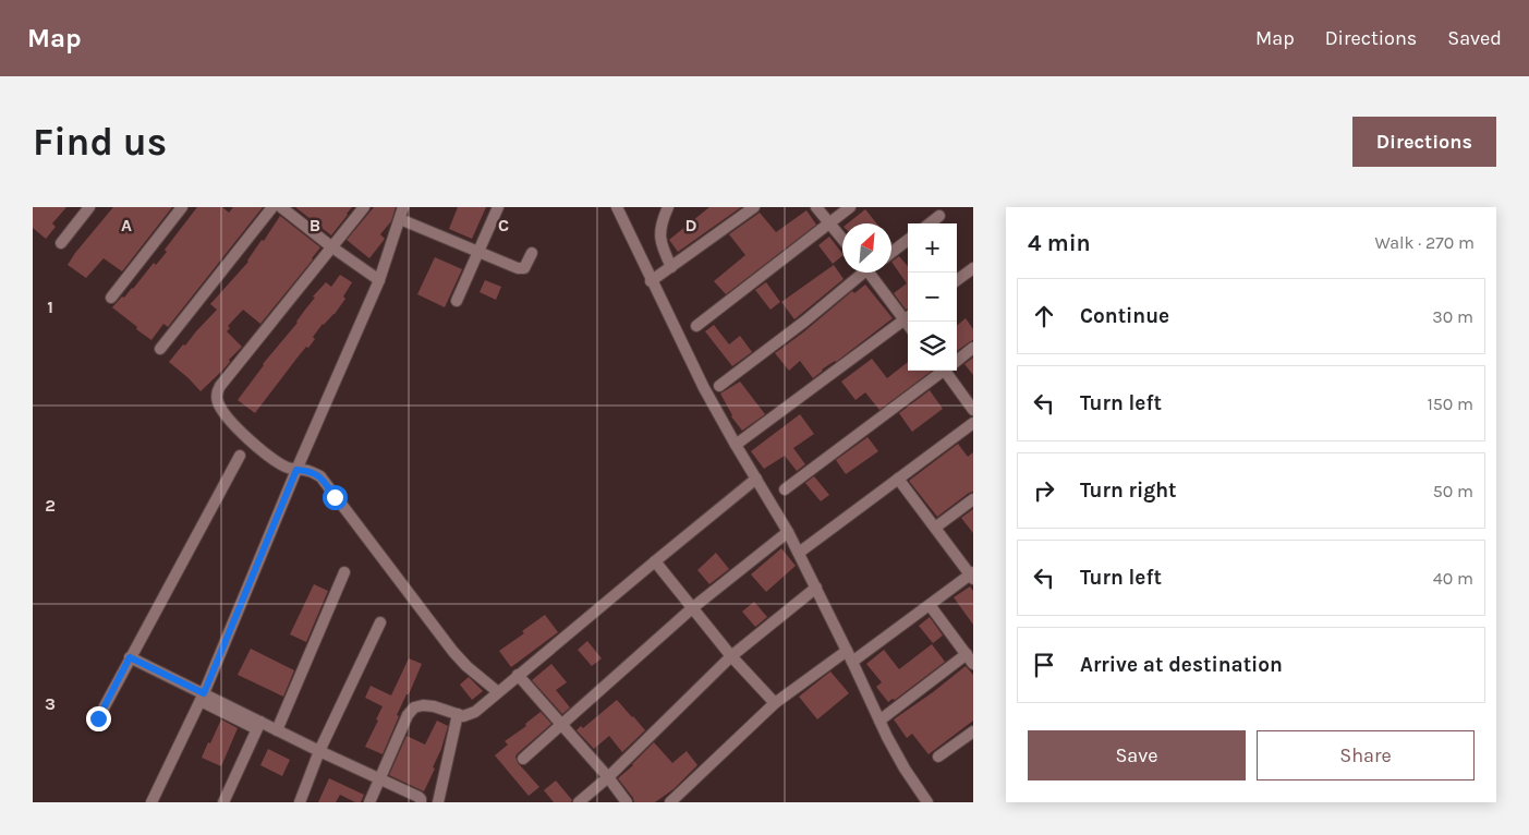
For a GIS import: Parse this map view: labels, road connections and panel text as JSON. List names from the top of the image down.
{
  "north": "top right",
  "page": {
    "header": "Map",
    "nav": ["Map", "Directions", "Saved"],
    "buttons": [
      "Directions",
      ["Save", "Share"]
    ],
    "title": "Find us",
    "heading": ["4 min", "Walk · 270 m"],
    "map_buttons": ["+", "−"],
    "list": [
      ["Continue", "30 m"],
      ["Turn left", "150 m"],
      ["Turn right", "50 m"],
      ["Turn left", "40 m"],
      "Arrive at destination"
    ]
  },
  "grid": {
    "columns": [
      "A",
      "B",
      "C",
      "D"
    ],
    "rows": ["1", "2", "3"]
  }
}
